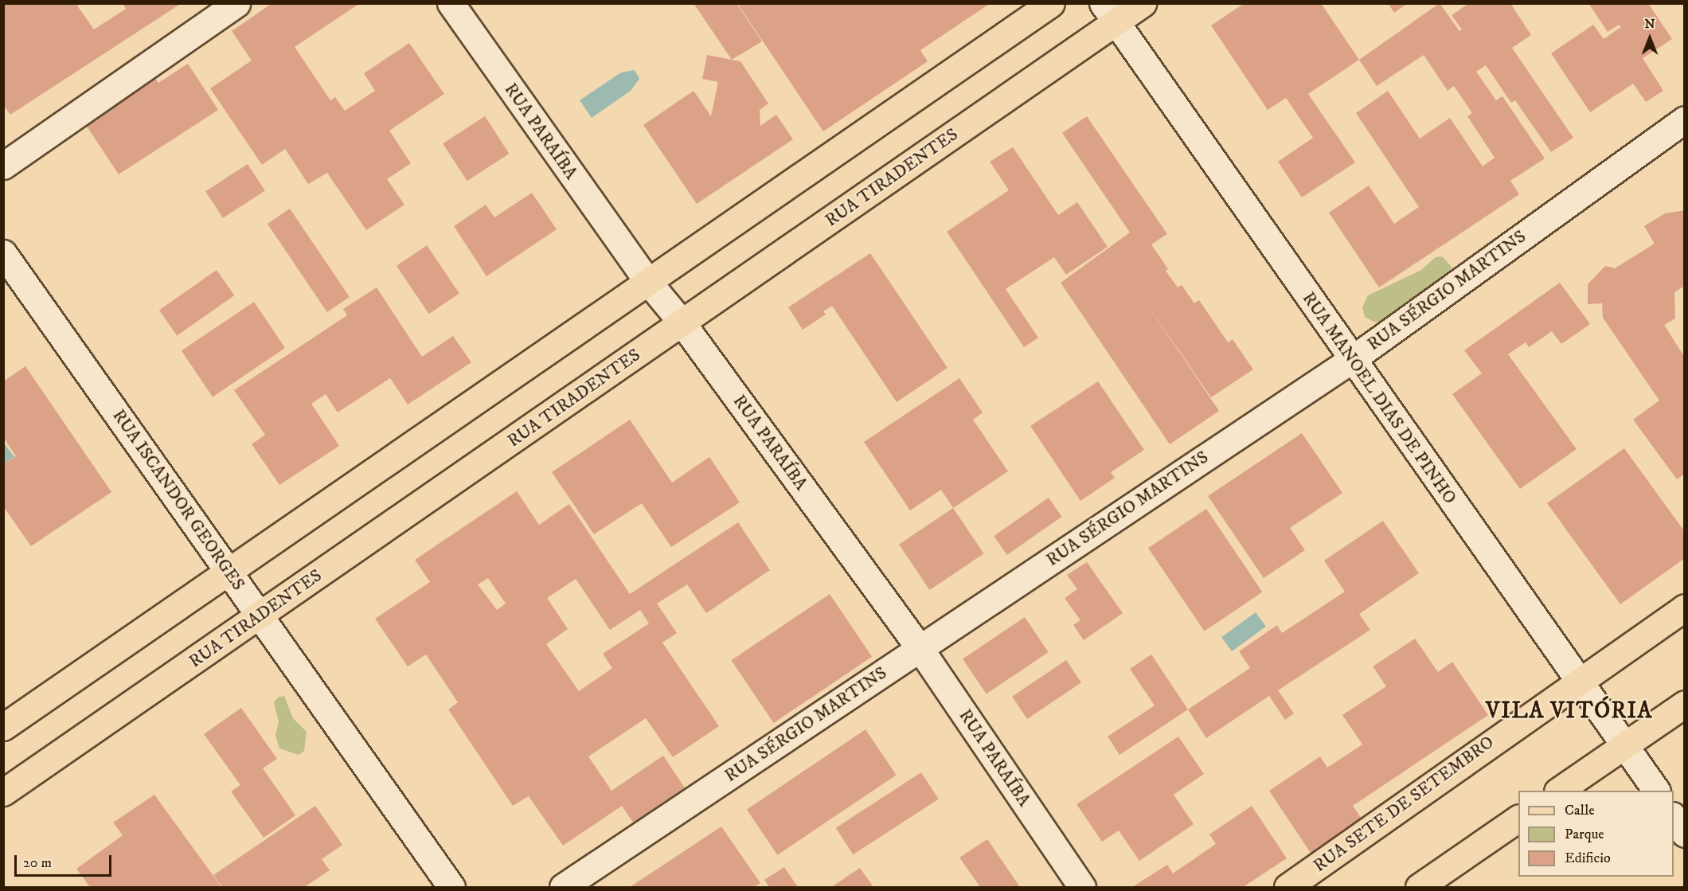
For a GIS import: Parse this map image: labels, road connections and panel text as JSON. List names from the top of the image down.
{
  "streets": {
    "main road": ["RUA TIRADENTES", "RUA SETE DE SETEMBRO"],
    "street": [
      "RUA PARAÍBA",
      "RUA SÉRGIO MARTINS",
      "RUA MANOEL DIAS DE PINHO",
      "RUA ISCANDOR GEORGES"
    ]
  },
  "crossings": [
    ["RUA PARAÍBA", "RUA TIRADENTES"],
    ["RUA PARAÍBA", "RUA SÉRGIO MARTINS"],
    ["RUA TIRADENTES", "RUA MANOEL DIAS DE PINHO"],
    ["RUA TIRADENTES", "RUA ISCANDOR GEORGES"],
    ["RUA SÉRGIO MARTINS", "RUA MANOEL DIAS DE PINHO"],
    ["RUA MANOEL DIAS DE PINHO", "RUA SETE DE SETEMBRO"]
  ],
  "districts": ["VILA VITÓRIA"],
  "legend": ["Calle", "Parque", "Edificio"],
  "scale_bar": "20 m",
  "north": "top"
}
